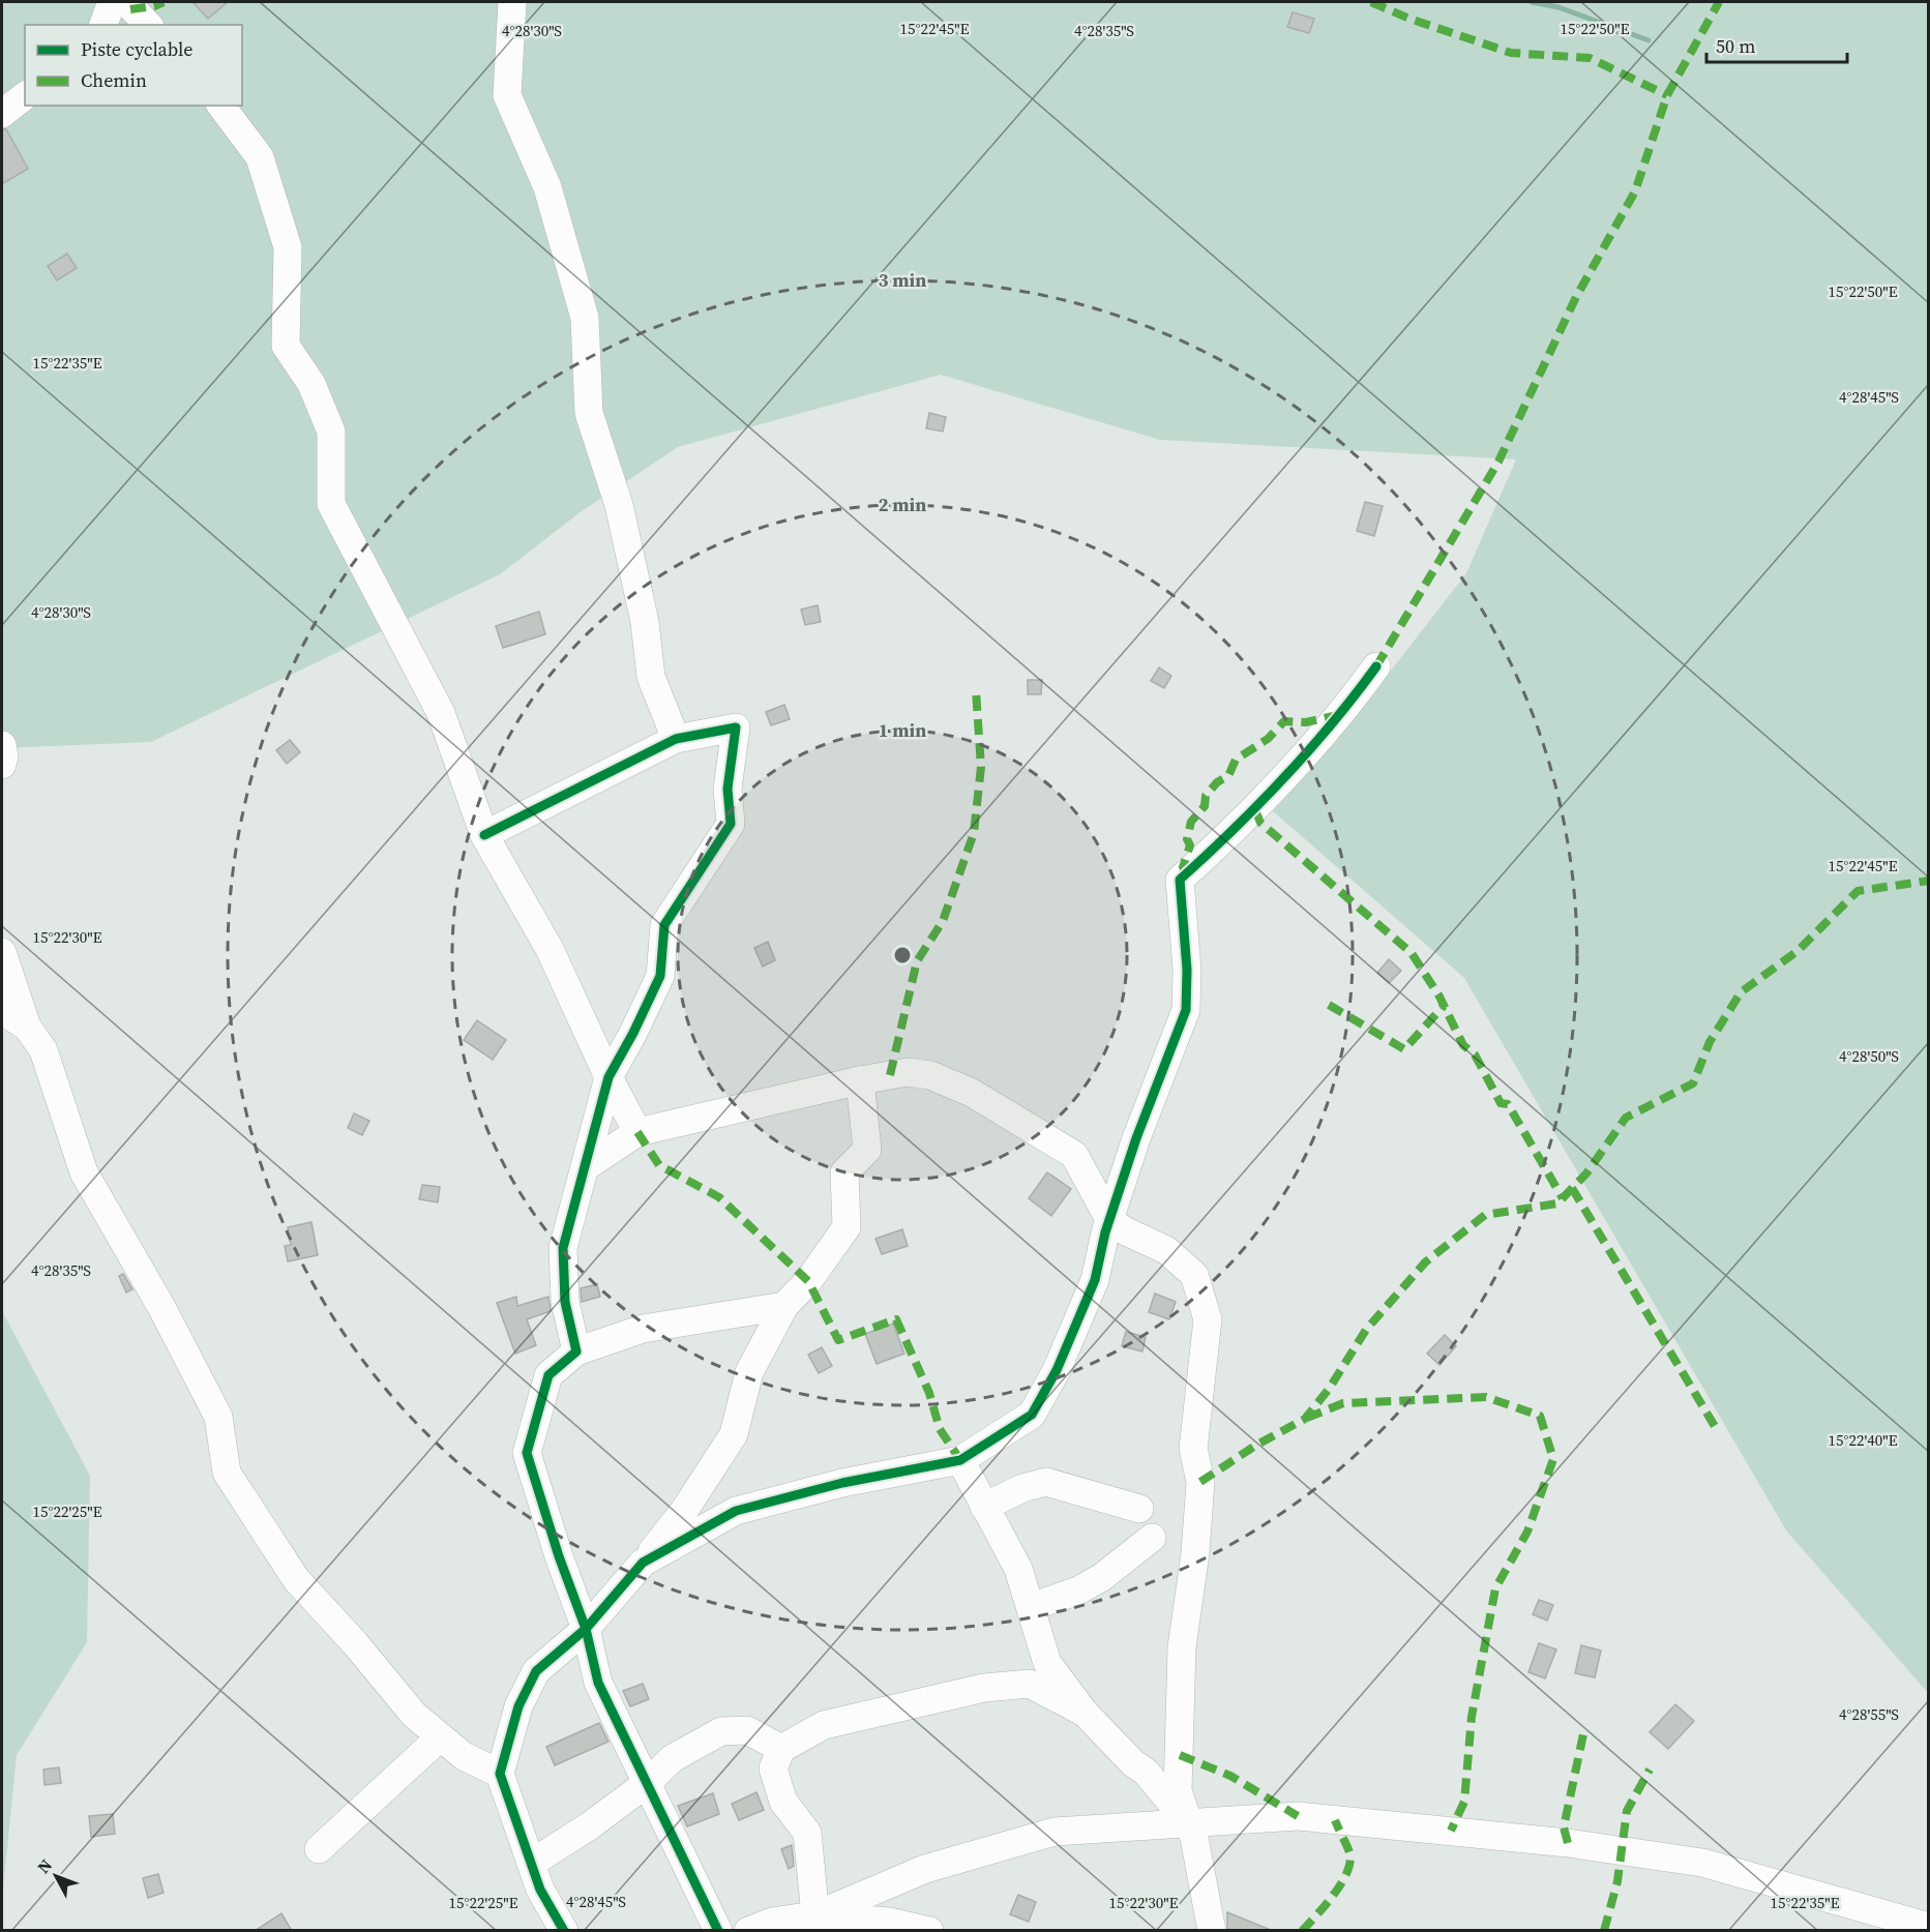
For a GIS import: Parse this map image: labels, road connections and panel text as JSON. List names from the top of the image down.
{
  "legend": ["Piste cyclable", "Chemin"],
  "scale_bar": "50 m",
  "north": "top left",
  "coordinates": [
    "15°22'45\"E",
    "15°22'50\"E",
    "4°28'35\"S",
    "4°28'30\"S",
    "15°22'35\"E",
    "4°28'45\"S",
    "15°22'30\"E",
    "4°28'50\"S",
    "15°22'40\"E",
    "15°22'25\"E",
    "4°28'55\"S"
  ],
  "rings": ["3 min", "2 min", "1 min"]
}
